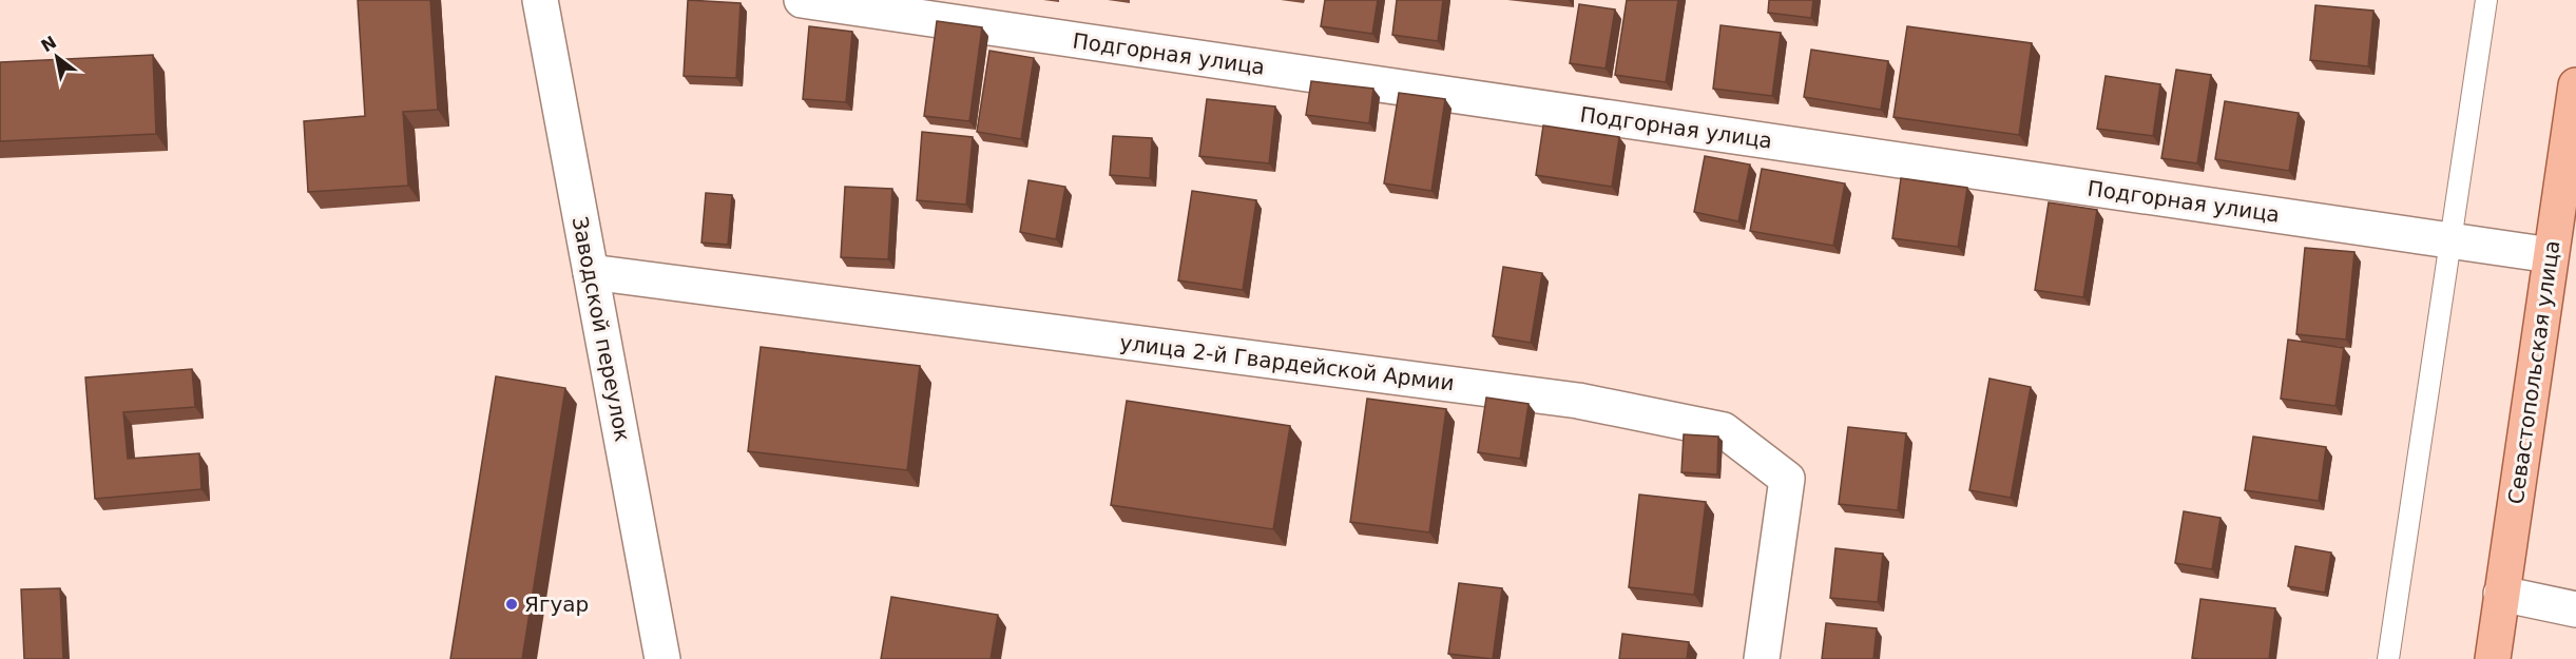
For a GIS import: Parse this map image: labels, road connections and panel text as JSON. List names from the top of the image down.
{
  "streets": {
    "main road": ["Севастопольская улица"],
    "street": ["Подгорная улица", "Заводской переулок", "улица 2-й Гвардейской Армии"]
  },
  "crossings": [
    ["Подгорная улица", "Севастопольская улица"],
    ["Заводской переулок", "улица 2-й Гвардейской Армии"]
  ],
  "places": ["Ягуар"],
  "north": "top left"
}
